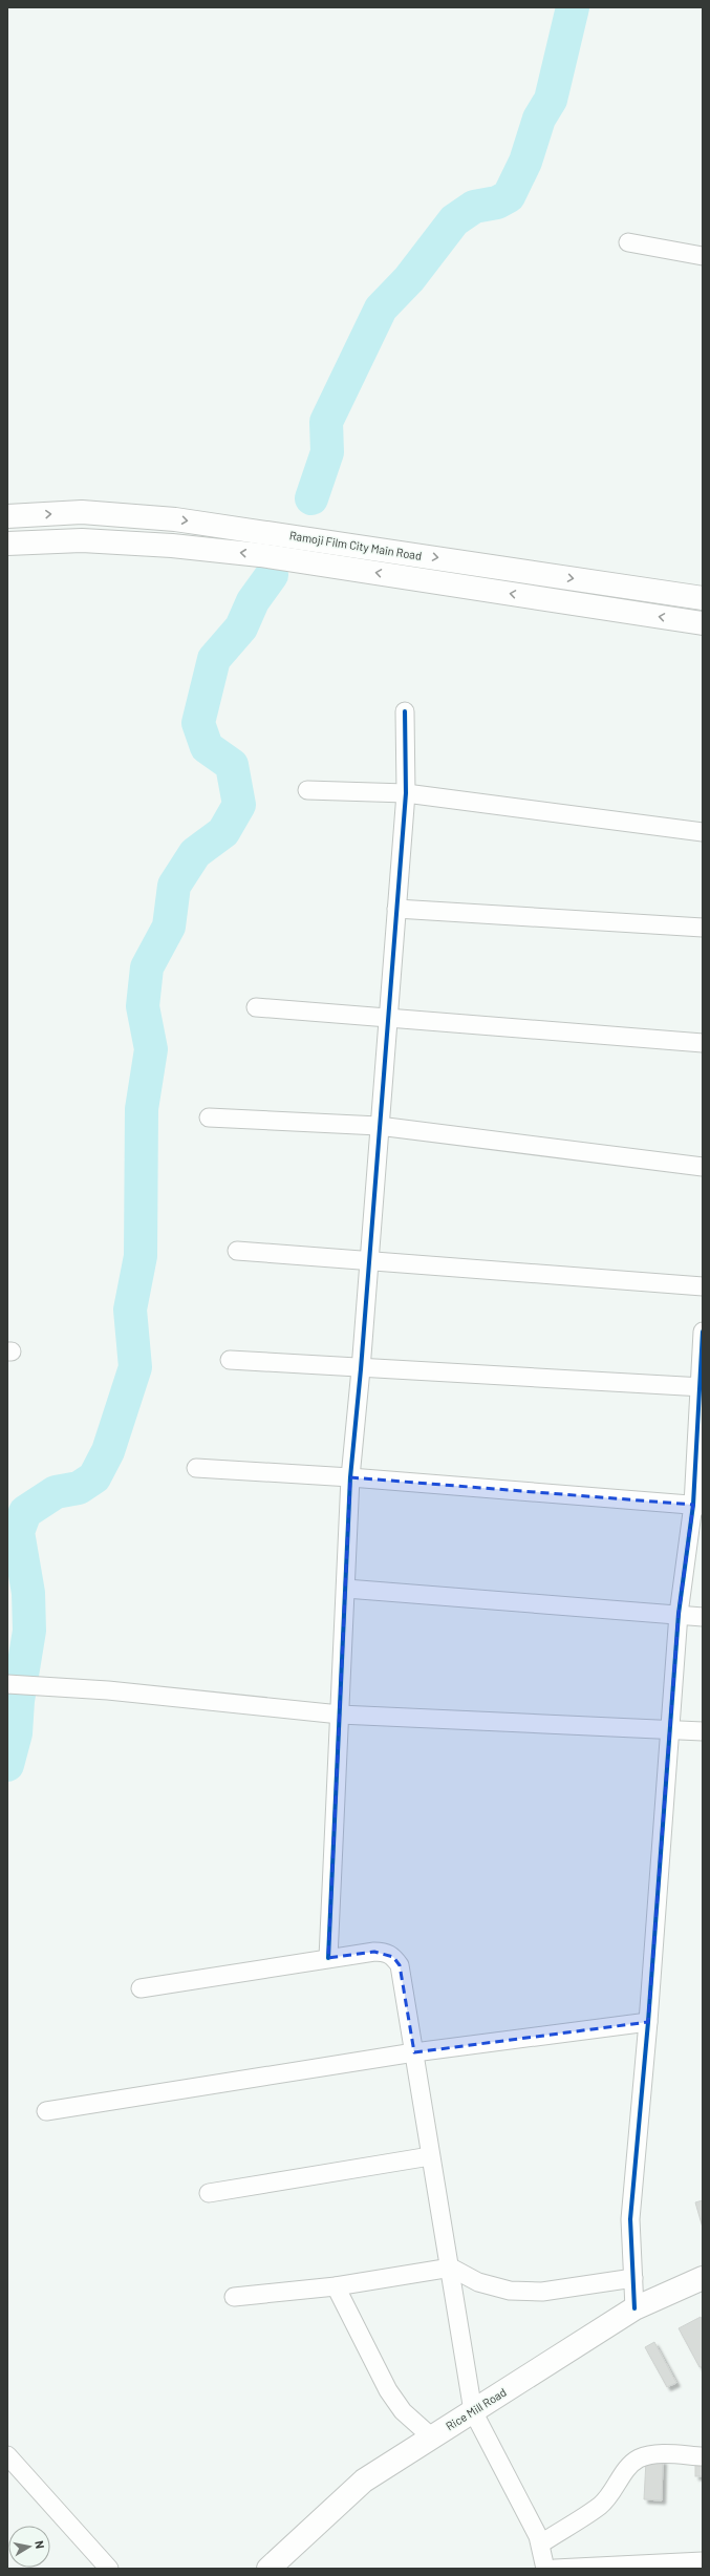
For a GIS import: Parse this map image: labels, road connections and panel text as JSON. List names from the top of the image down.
{
  "streets": {
    "street": ["Ramoji Film City Main Road", "Rice Mill Road"]
  },
  "north": "right"
}
